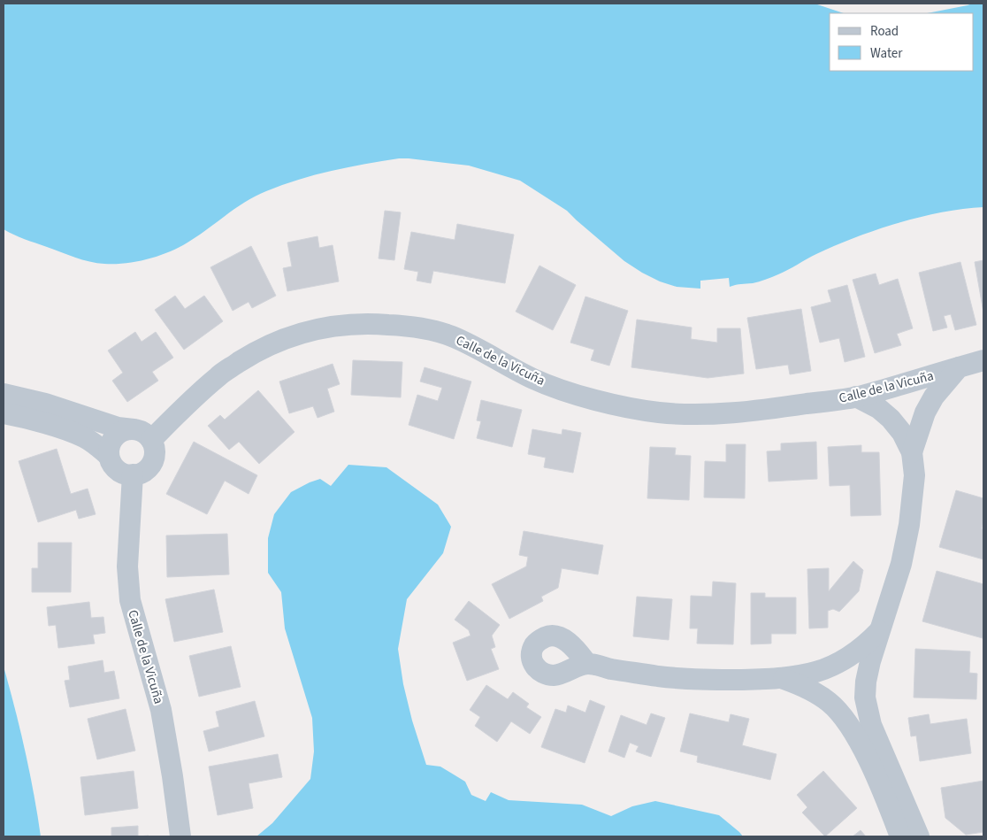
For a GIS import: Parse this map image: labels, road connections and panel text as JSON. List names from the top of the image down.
{
  "streets": {
    "street": ["Calle de la Vicuña"]
  },
  "legend": ["Road", "Water"]
}
